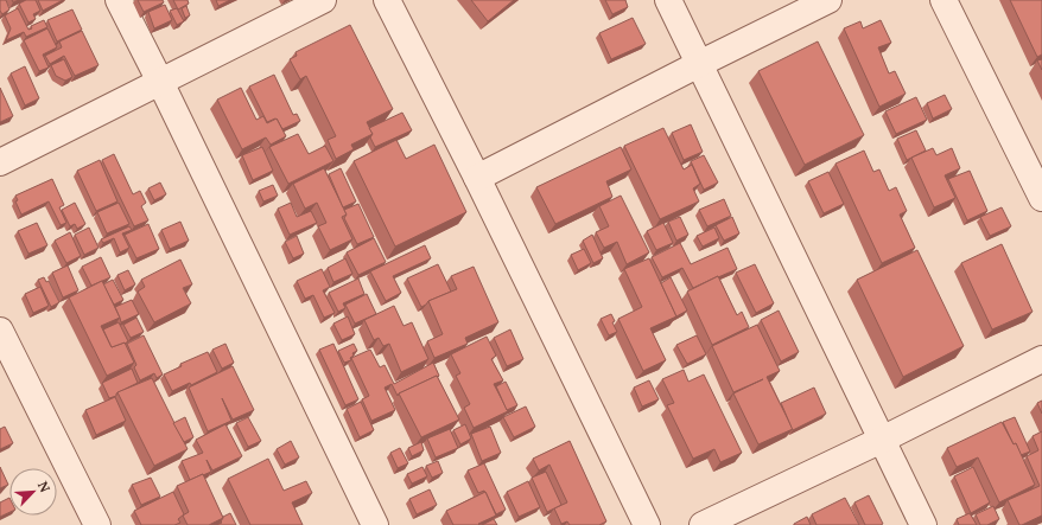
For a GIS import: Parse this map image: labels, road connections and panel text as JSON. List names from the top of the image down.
{
  "north": "top right"
}
